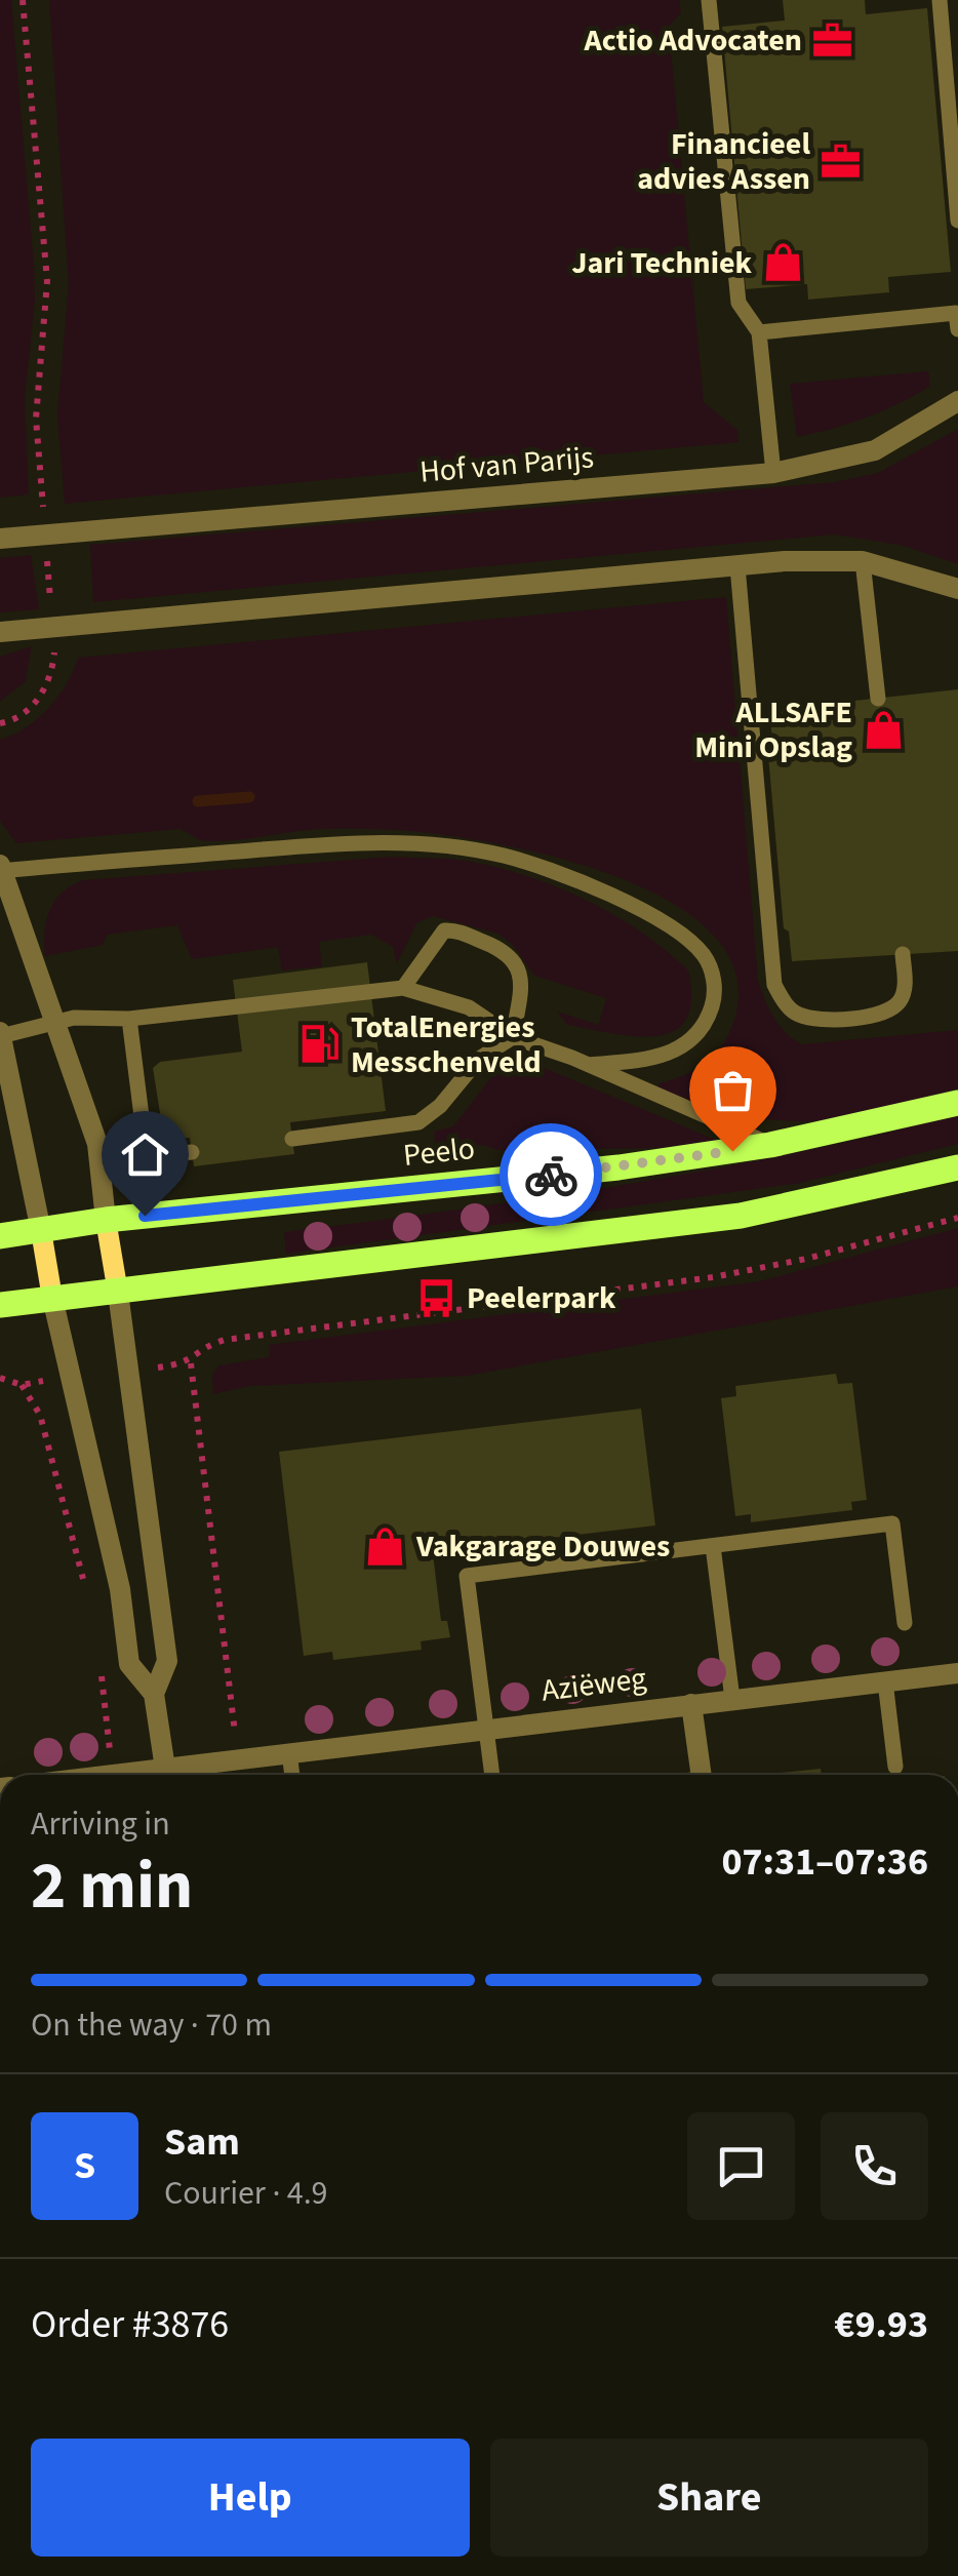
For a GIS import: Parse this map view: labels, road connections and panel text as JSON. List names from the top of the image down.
{
  "streets": {
    "main road": ["Peelo"],
    "street": ["Hof van Parijs", "Aziëweg"]
  },
  "places": {
    "office": ["Actio Advocaten", "Financieel advies Assen"],
    "shop": ["Jari Techniek", "ALLSAFE Mini Opslag", "Vakgarage Douwes"],
    "fuel station": ["TotalEnergies Messchenveld"],
    "bus stop": ["Peelerpark"]
  },
  "page": {
    "heading": ["2 min", "Arriving in", "07:31–07:36"],
    "panel": [
      "Sam",
      "Courier · 4.9",
      "Order #3876",
      "€9.93"
    ],
    "bar": "On the way · 70 m",
    "round": "S",
    "buttons": ["Help", "Share"]
  }
}
